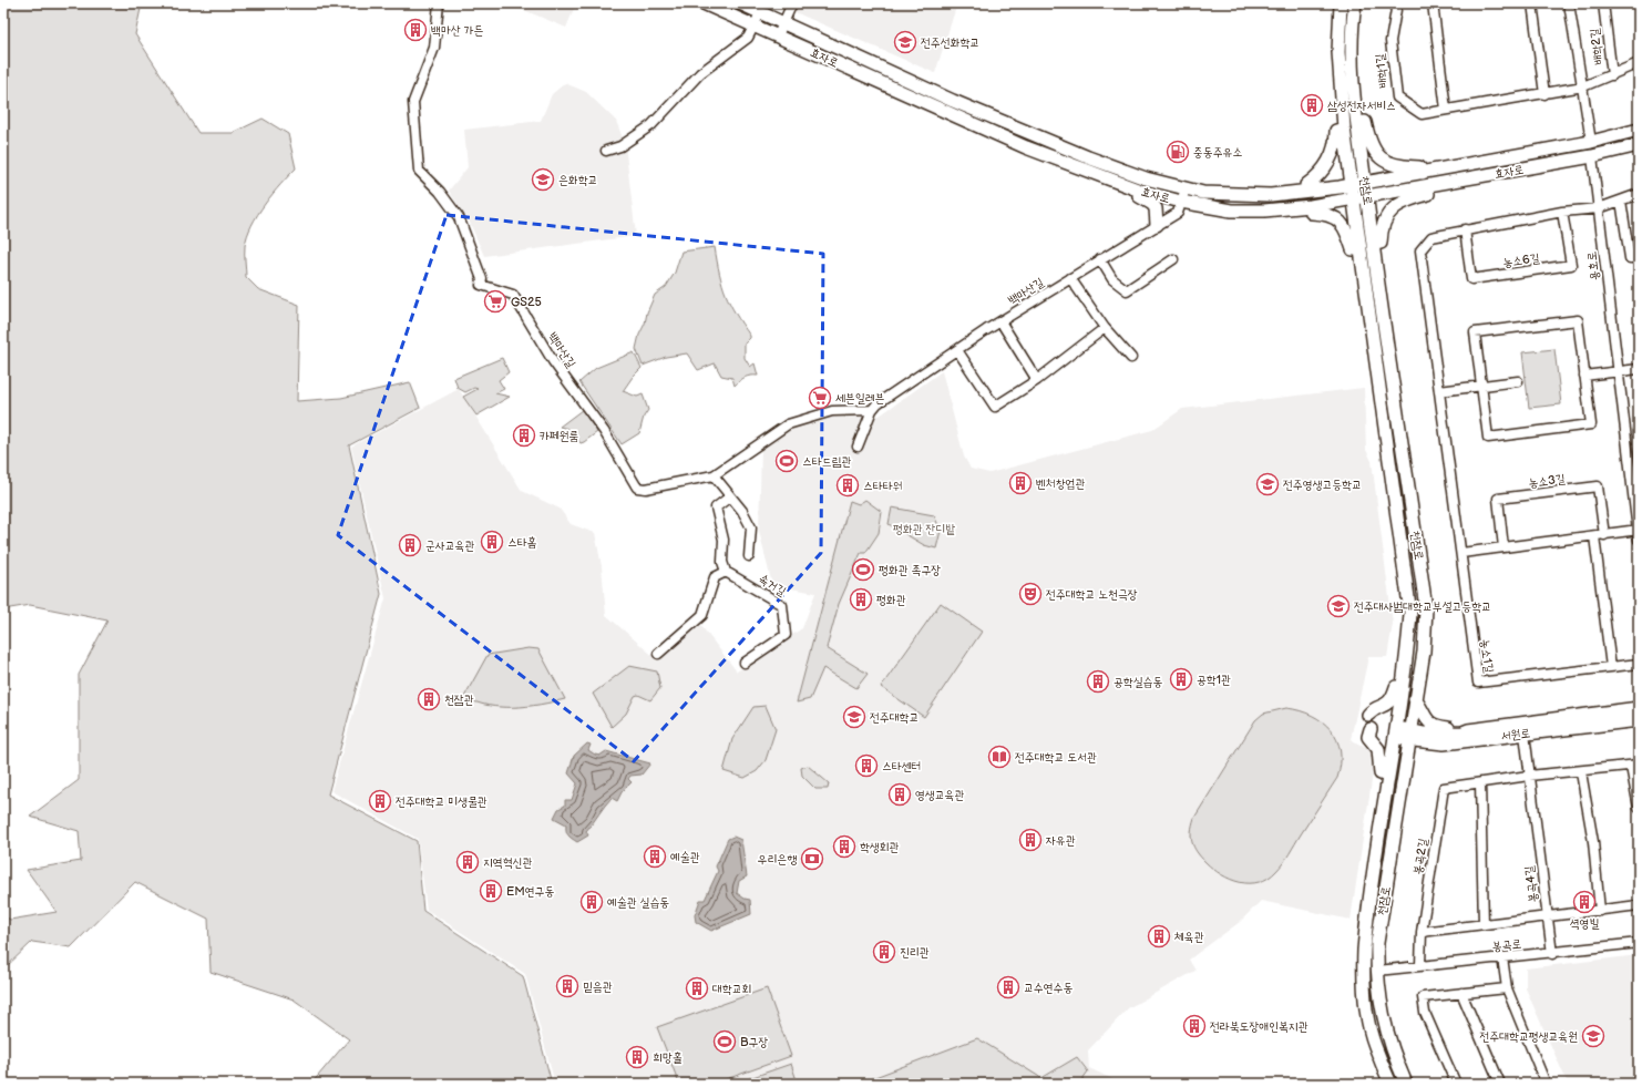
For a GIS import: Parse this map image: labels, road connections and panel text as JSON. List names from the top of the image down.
{
  "streets": {
    "main road": ["효자로", "천잠로", "서원로"],
    "street": [
      "배학2길",
      "배학1길",
      "농소6길",
      "용호로",
      "백마산길",
      "농소3길",
      "속거길",
      "농소1길",
      "봉곡2길",
      "봉곡4길",
      "봉곡로"
    ]
  },
  "crossings": [
    ["배학2길", "배학1길"],
    ["효자로", "천잠로"],
    ["효자로", "용호로"],
    ["효자로", "백마산길"],
    ["천잠로", "서원로"],
    ["천잠로", "봉곡로"],
    ["봉곡2길", "봉곡4길"],
    ["봉곡2길", "봉곡로"]
  ],
  "parks": ["평화관 잔디밭"],
  "places": {
    "building": [
      "백마산 가든",
      "삼성전자서비스",
      "카페원룸",
      "벤처창업관",
      "스타타워",
      "스타홈",
      "군사교육관",
      "평화관",
      "공학1관",
      "공학실습동",
      "천잠관",
      "스타센터",
      "영생교육관",
      "전주대학교 미생물관",
      "자유관",
      "학생회관",
      "예술관",
      "지역혁신관",
      "EM연구동",
      "예술관 실습동",
      "셕영빌",
      "체육관",
      "진리관",
      "믿음관",
      "교수연수동",
      "대학교회",
      "전라북도장애인복지관",
      "희망홀"
    ],
    "school or university": [
      "전주선화학교",
      "은화학교",
      "전주영생고등학교",
      "전주대사범대학교부설고등학교",
      "전주대학교",
      "전주대학교평생교육원"
    ],
    "fuel station": ["중동주유소"],
    "supermarket": ["GS25", "세븐일레븐"],
    "sports": ["스타드림관", "평화관 족구장", "B구장"],
    "theatre": ["전주대학교 노천극장"],
    "library": ["전주대학교 도서관"],
    "bank": ["우리은행"]
  }
}
